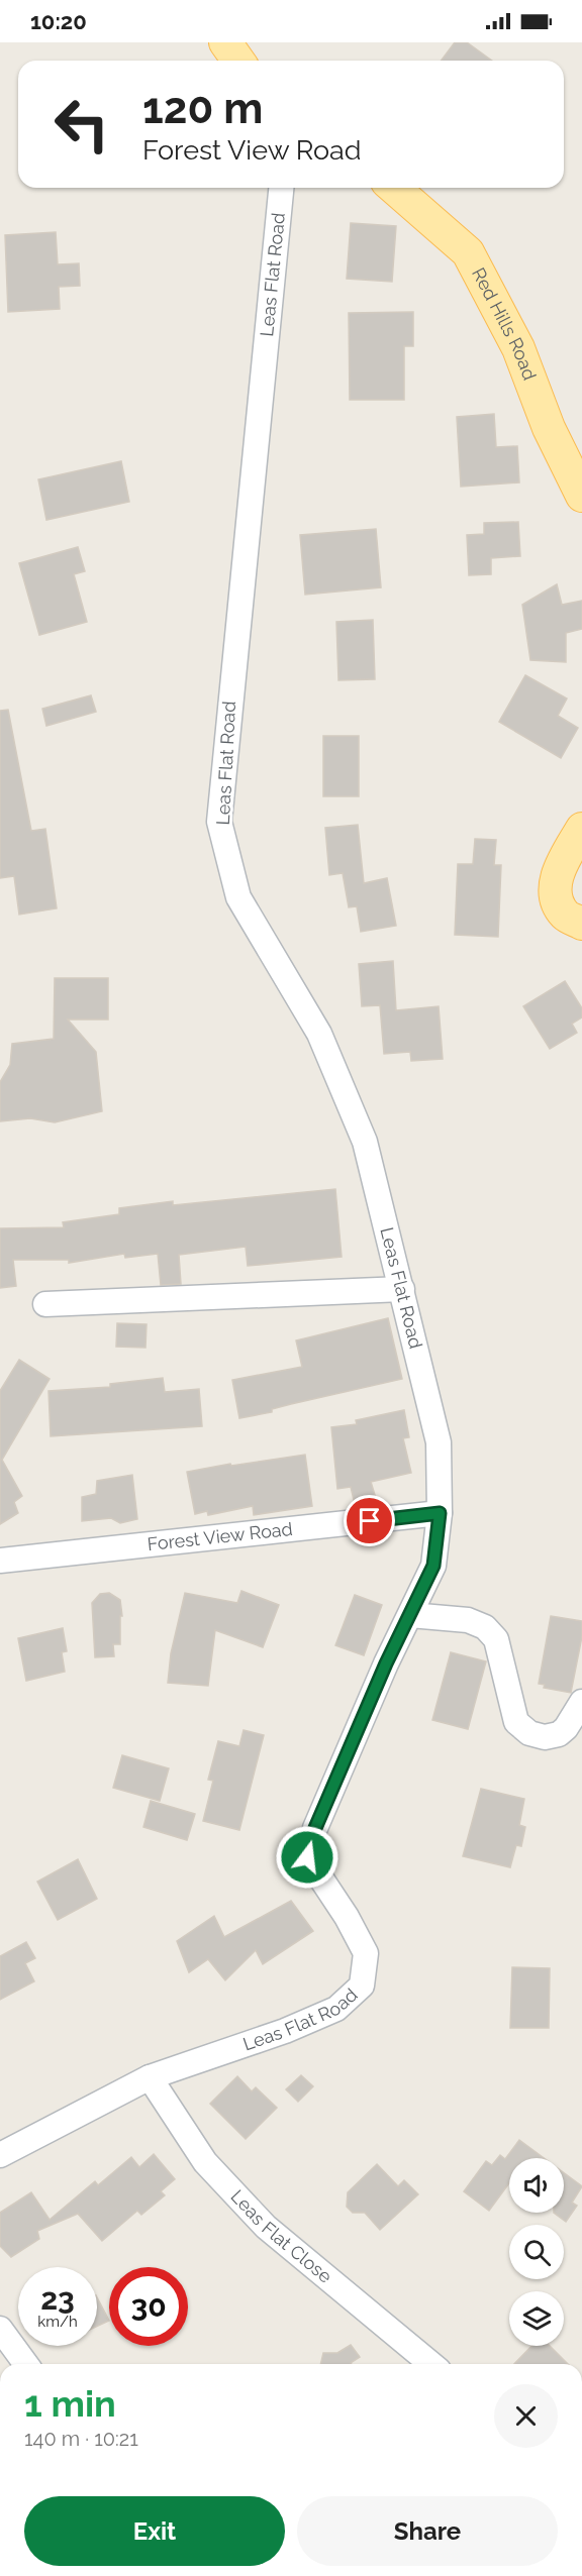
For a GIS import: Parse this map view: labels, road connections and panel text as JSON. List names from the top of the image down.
{
  "streets": {
    "main road": ["Red Hills Road"],
    "street": ["Leas Flat Road", "Forest View Road", "Leas Flat Close"]
  },
  "crossings": [
    ["Leas Flat Road", "Forest View Road"],
    ["Leas Flat Road", "Leas Flat Close"]
  ],
  "page": {
    "status": "10:20",
    "turn": ["120 m", "Forest View Road"],
    "speed": "23 km/h",
    "limit": "30",
    "heading": ["1 min", "140 m · 10:21"],
    "buttons": ["Exit", "Share"]
  }
}
